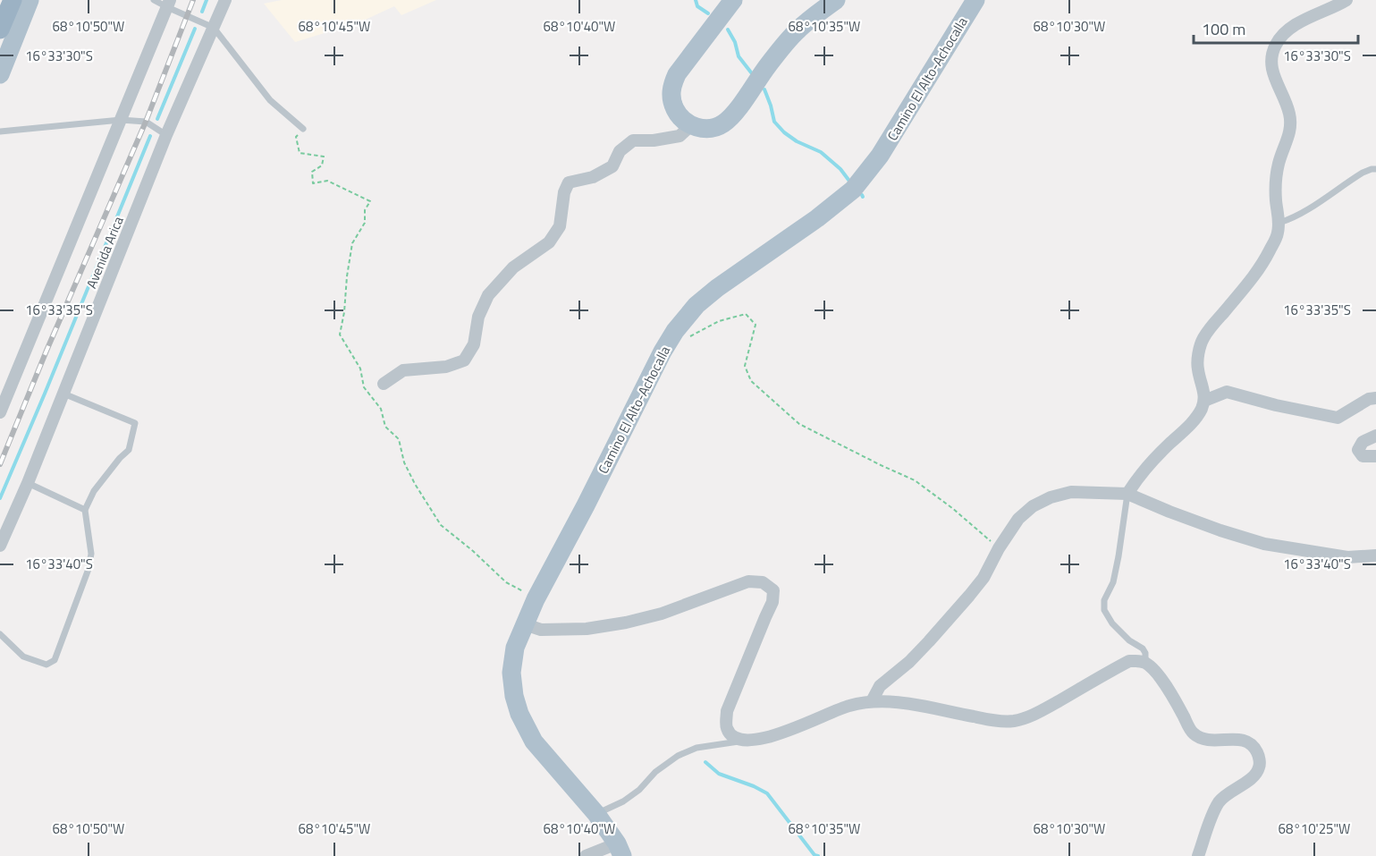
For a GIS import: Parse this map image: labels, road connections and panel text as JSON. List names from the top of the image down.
{
  "streets": {
    "main road": ["Camino El Alto-Achocalla"],
    "street": ["Avenida Arica"]
  },
  "scale_bar": "100 m",
  "coordinates": [
    "68°10'50\"W",
    "68°10'45\"W",
    "68°10'40\"W",
    "68°10'35\"W",
    "68°10'30\"W",
    "16°33'30\"S",
    "16°33'35\"S",
    "16°33'40\"S",
    "68°10'25\"W"
  ]
}
